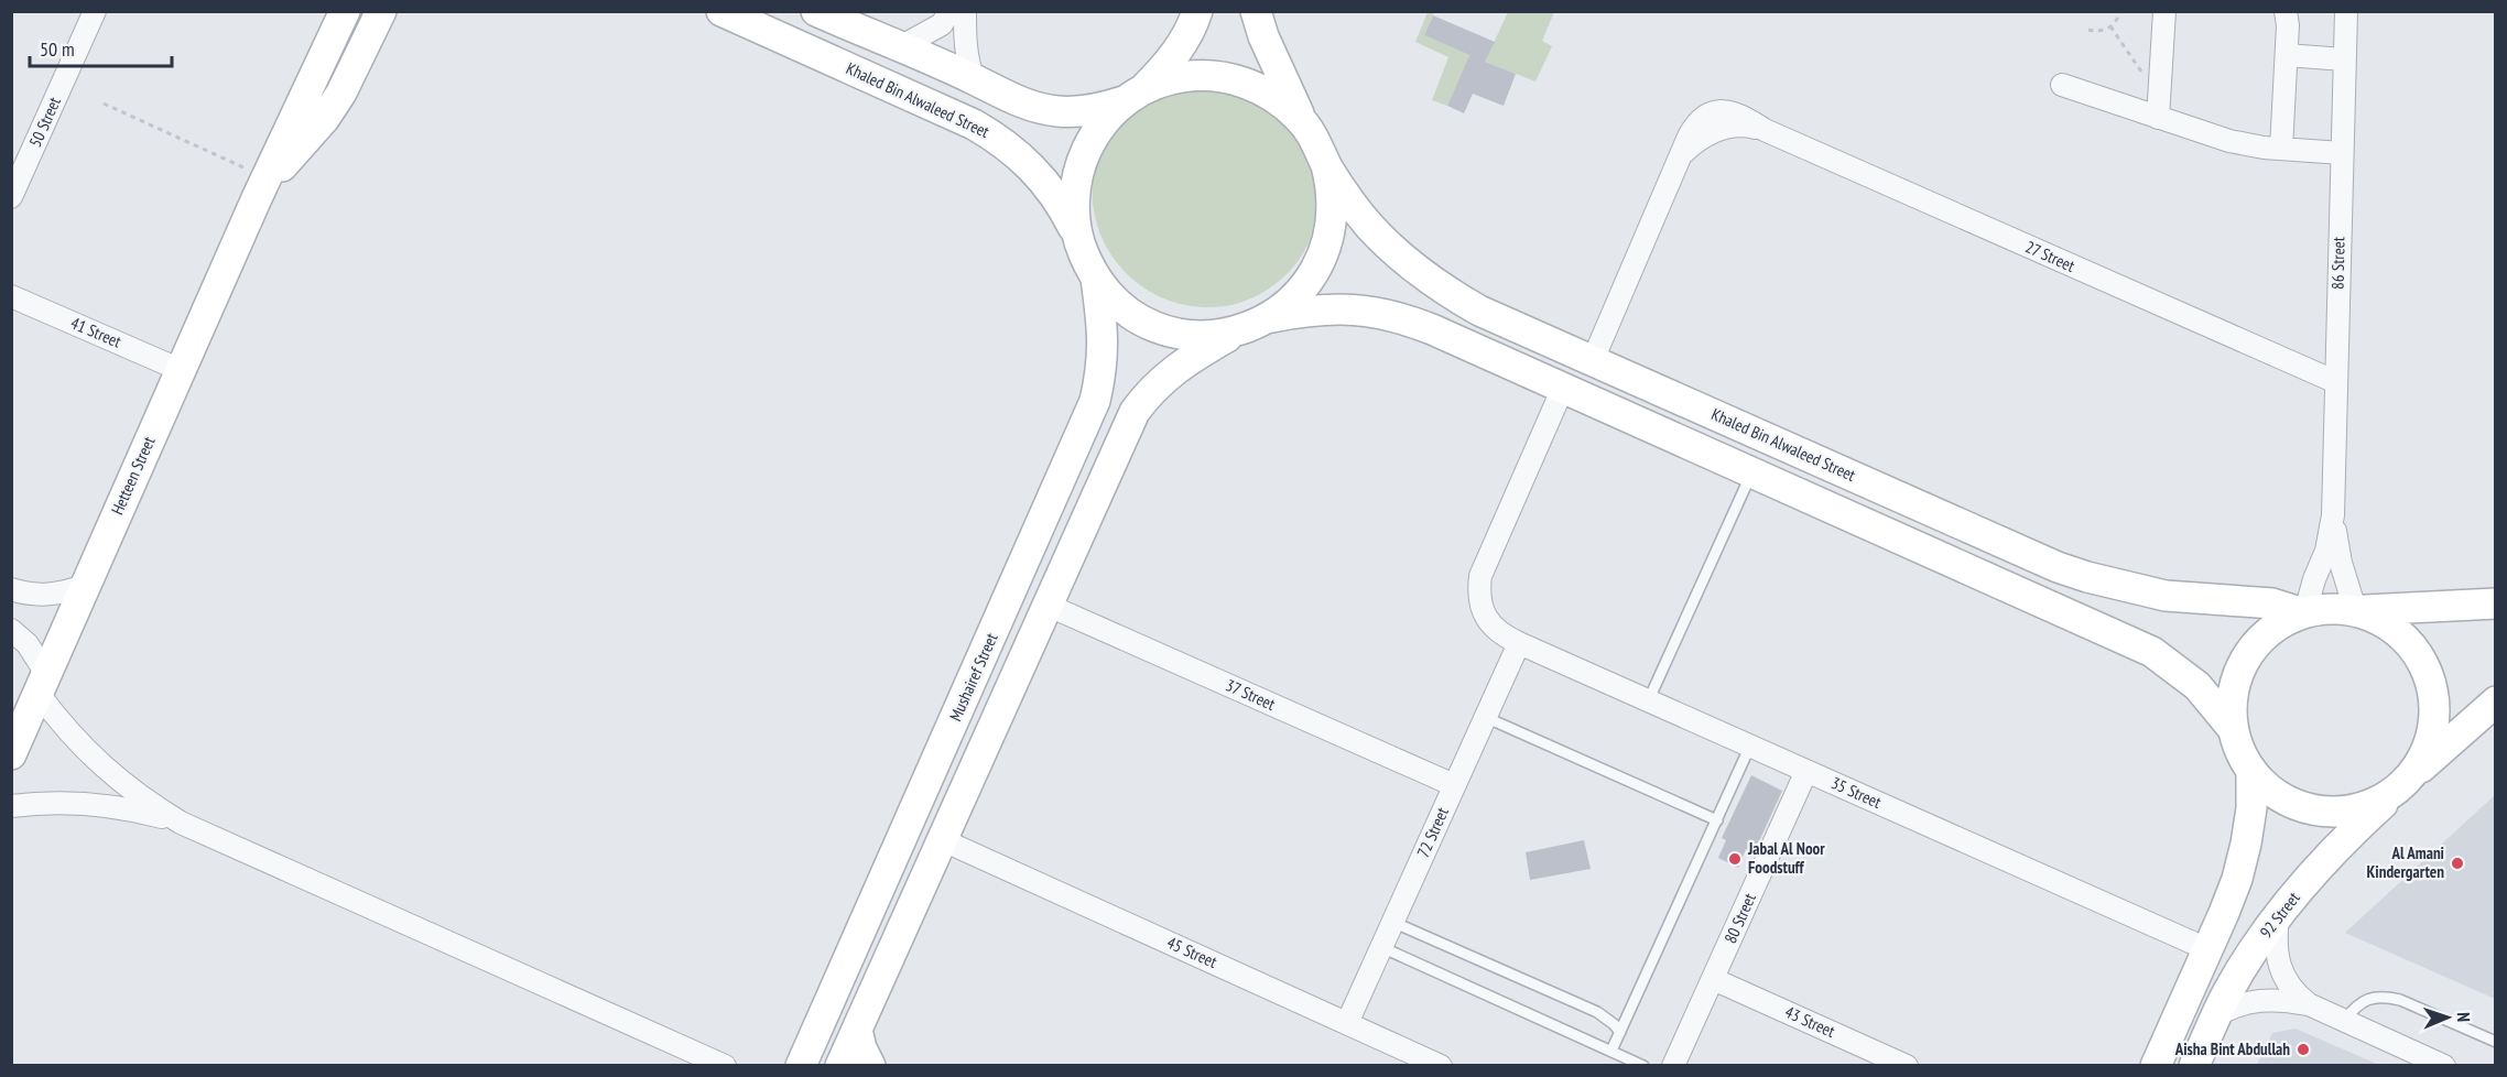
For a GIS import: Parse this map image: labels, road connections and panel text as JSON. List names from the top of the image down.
{
  "streets": {
    "main road": [
      "Khaled Bin Alwaleed Street",
      "Hetteen Street",
      "Mushairef Street",
      "92 Street"
    ],
    "street": [
      "50 Street",
      "27 Street",
      "86 Street",
      "41 Street",
      "37 Street",
      "35 Street",
      "72 Street",
      "80 Street",
      "45 Street",
      "43 Street"
    ]
  },
  "crossings": [
    ["Khaled Bin Alwaleed Street", "27 Street"],
    ["Khaled Bin Alwaleed Street", "86 Street"],
    ["Khaled Bin Alwaleed Street", "92 Street"],
    ["27 Street", "86 Street"],
    ["86 Street", "92 Street"],
    ["41 Street", "Hetteen Street"],
    ["37 Street", "72 Street"],
    ["35 Street", "72 Street"],
    ["35 Street", "80 Street"],
    ["72 Street", "45 Street"],
    ["80 Street", "43 Street"]
  ],
  "places": ["Jabal Al Noor Foodstuff", "Al Amani Kindergarten", "Aisha Bint Abdullah"],
  "scale_bar": "50 m",
  "north": "right"
}
